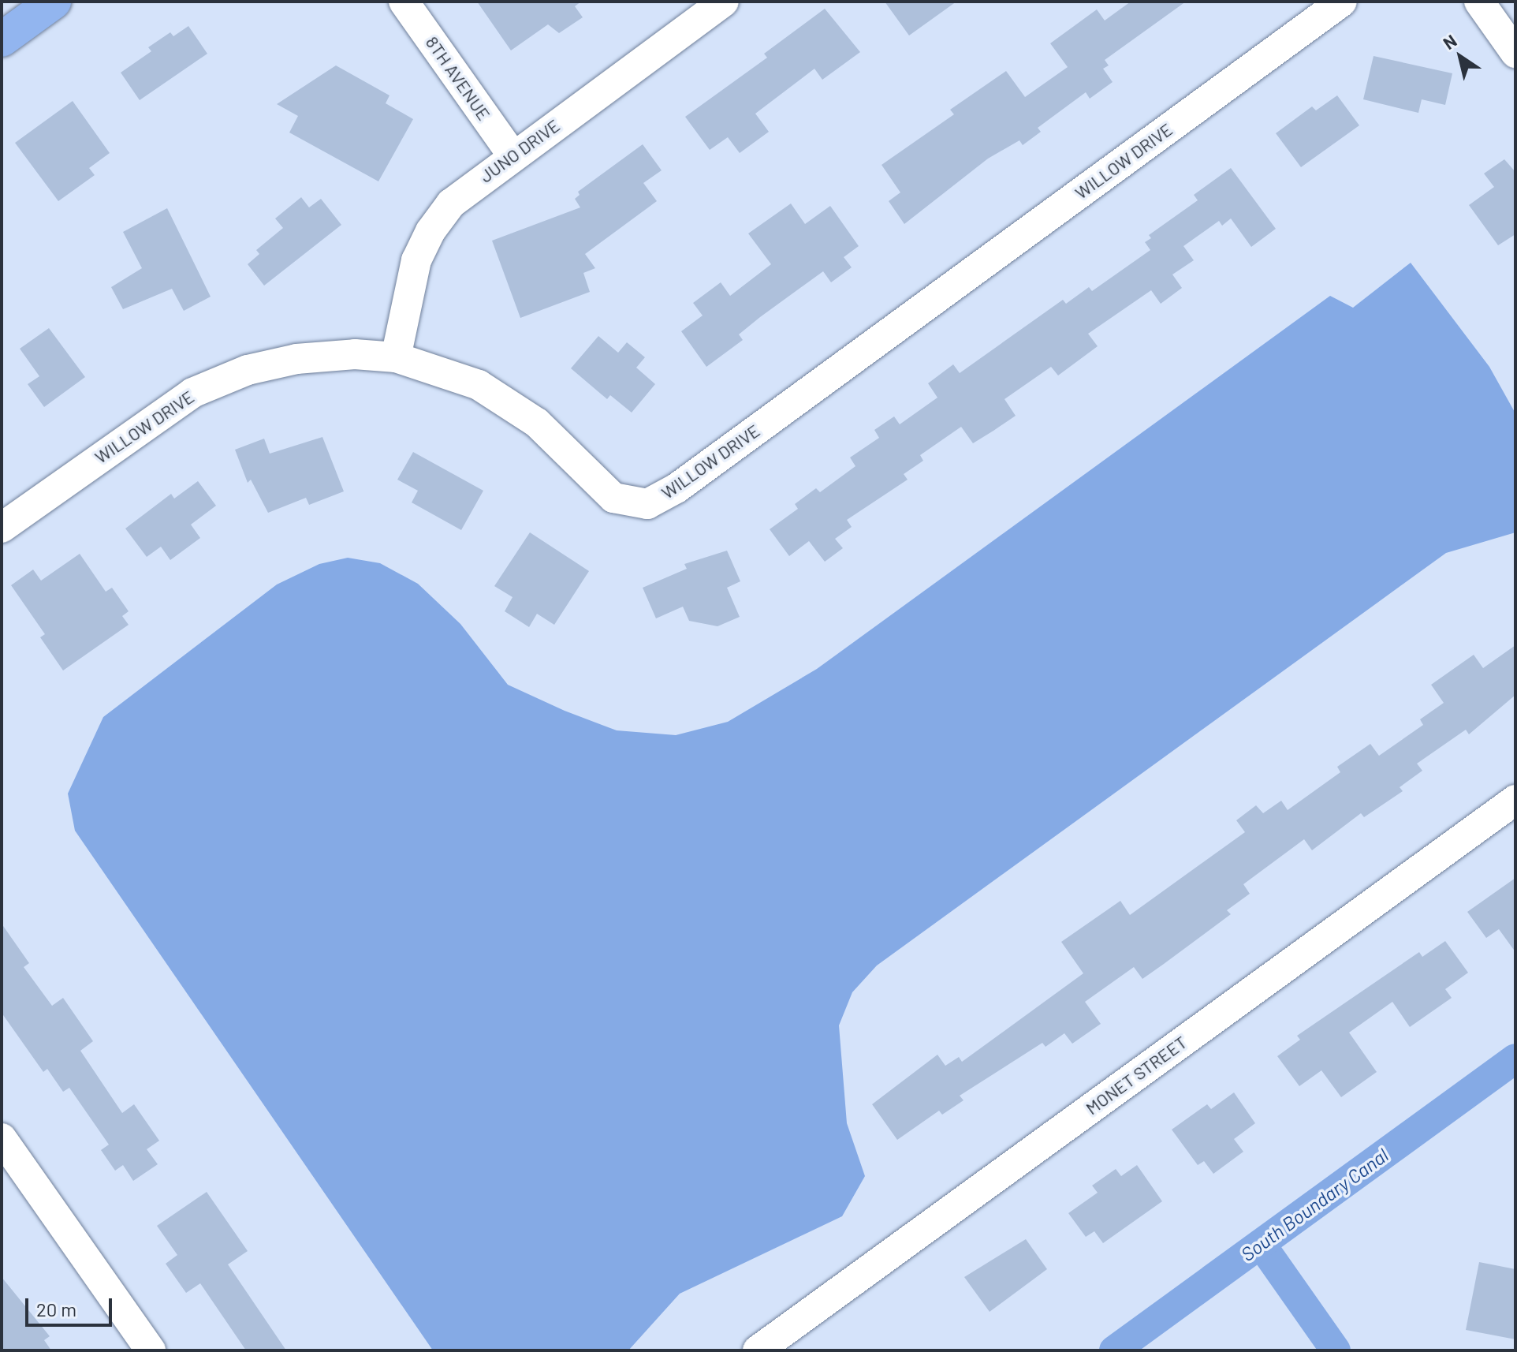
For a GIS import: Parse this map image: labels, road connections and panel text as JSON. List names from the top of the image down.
{
  "streets": {
    "street": [
      "8TH AVENUE",
      "JUNO DRIVE",
      "WILLOW DRIVE",
      "MONET STREET"
    ]
  },
  "crossings": [
    ["8TH AVENUE", "JUNO DRIVE"],
    ["JUNO DRIVE", "WILLOW DRIVE"]
  ],
  "water": ["South Boundary Canal"],
  "scale_bar": "20 m",
  "north": "top left"
}
